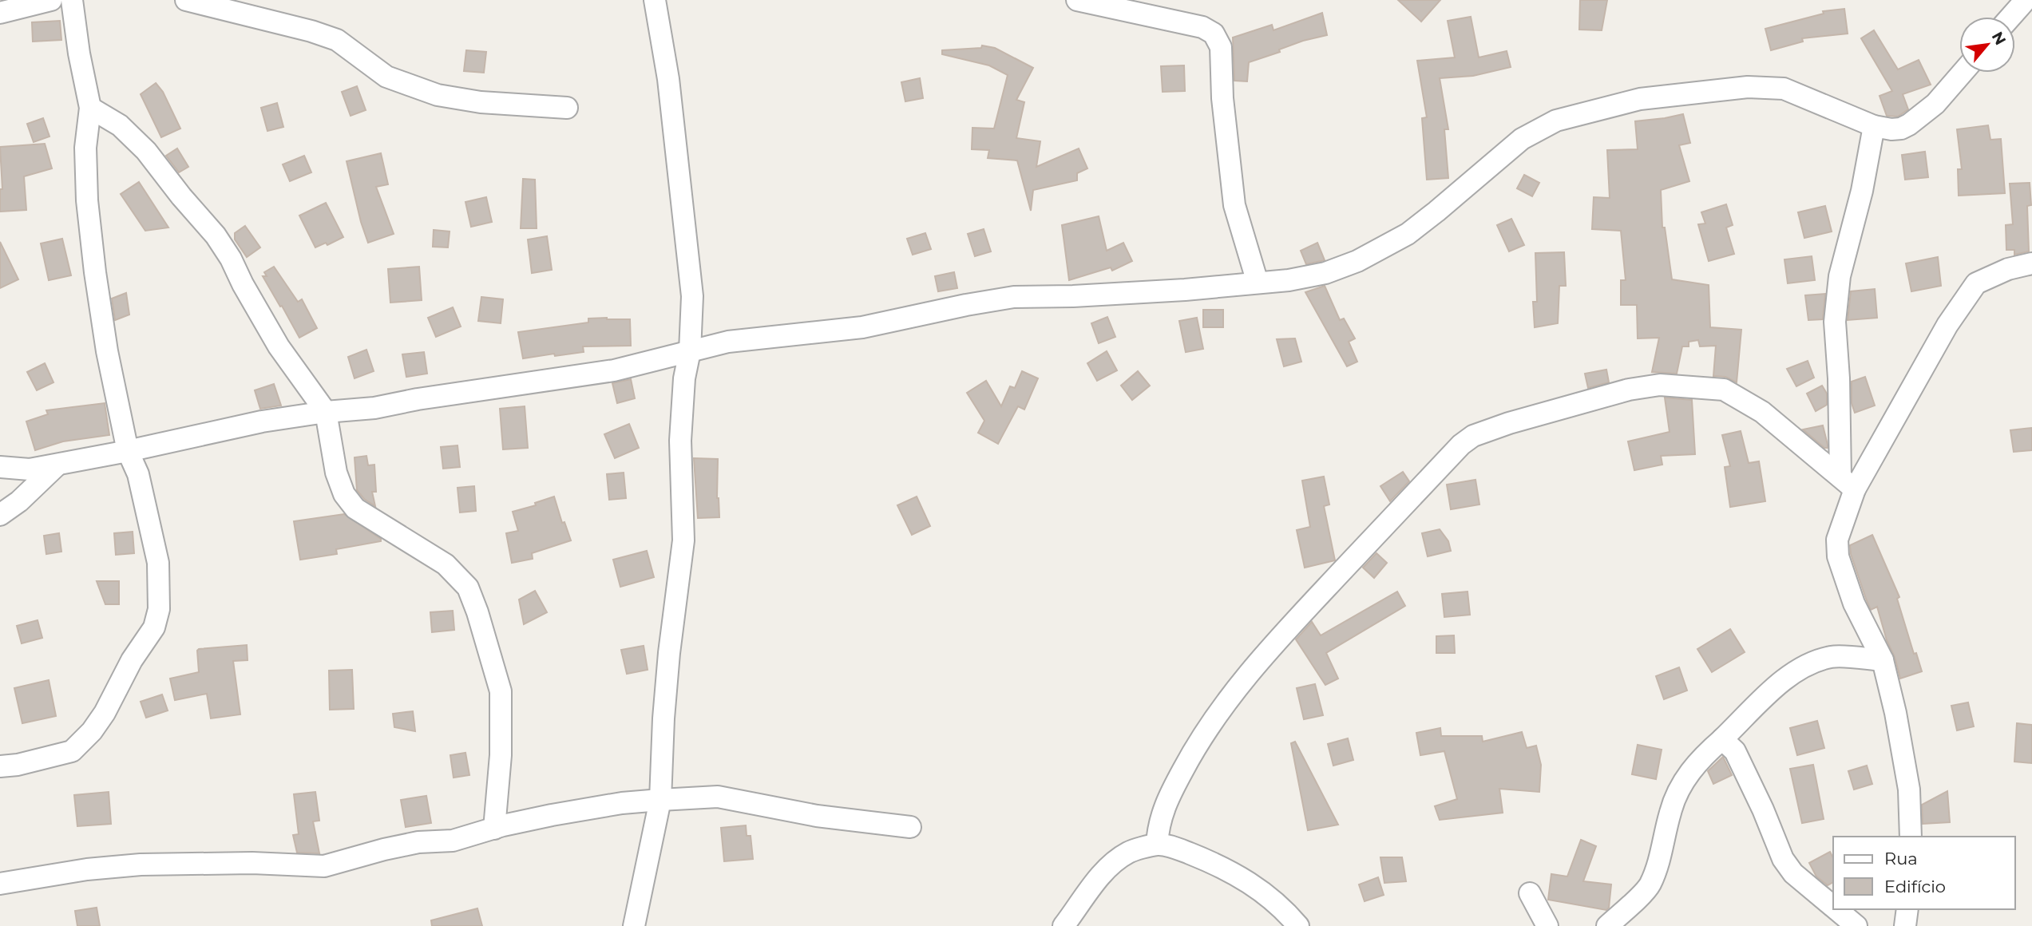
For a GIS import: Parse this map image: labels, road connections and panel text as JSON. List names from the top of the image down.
{
  "legend": ["Rua", "Edifício"],
  "north": "top right"
}
